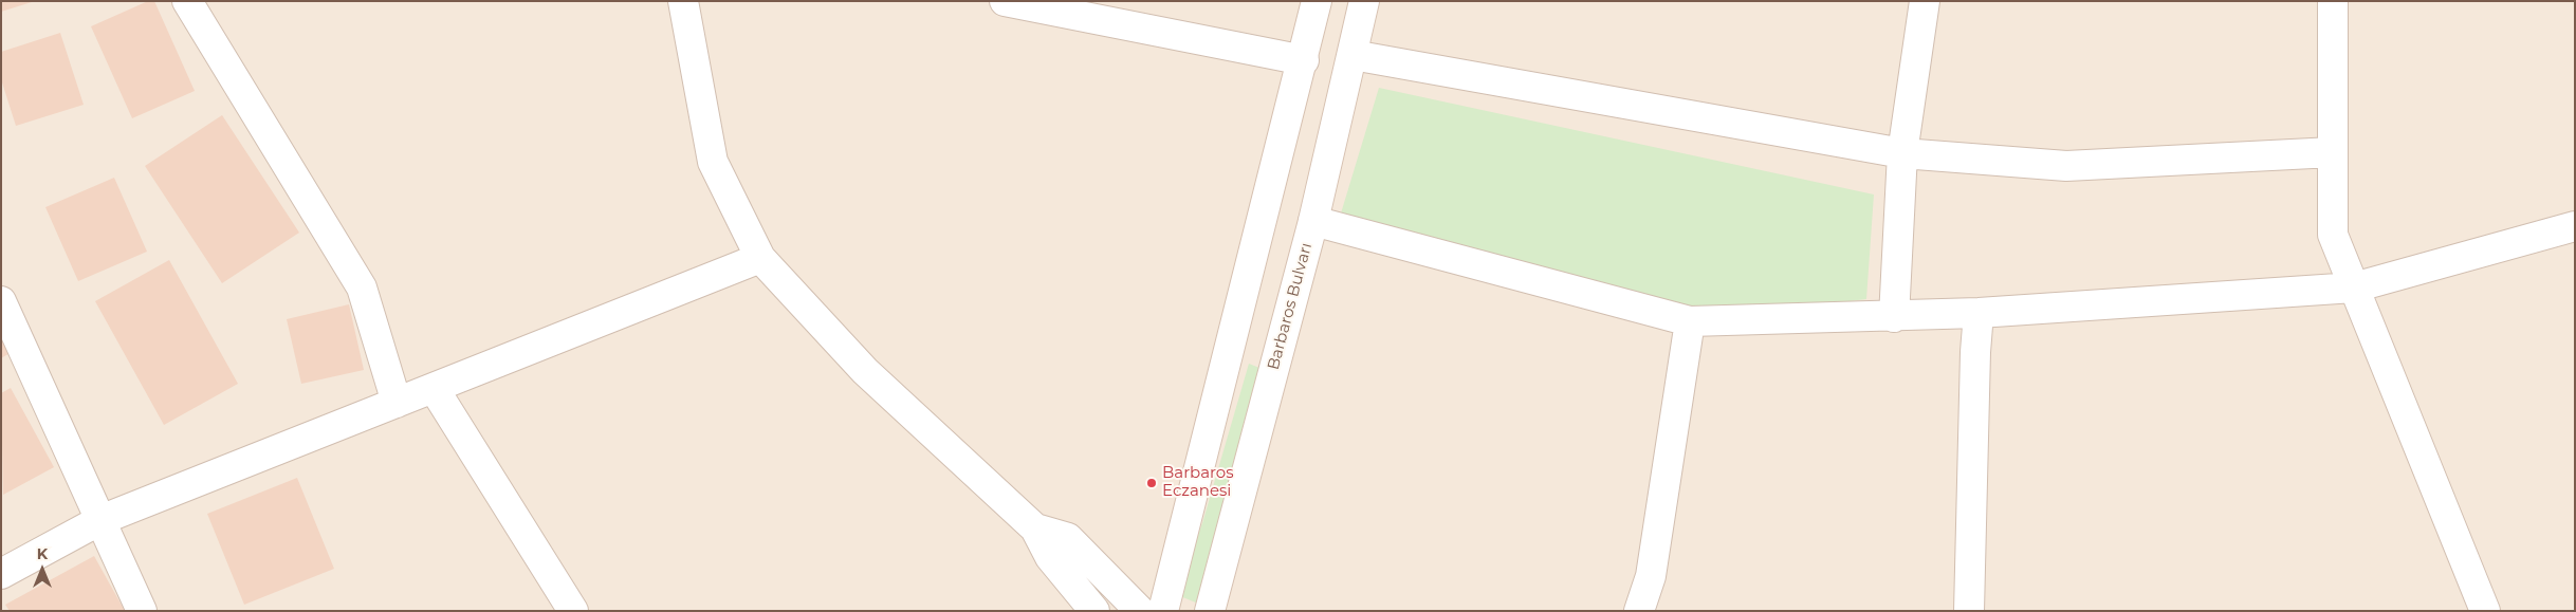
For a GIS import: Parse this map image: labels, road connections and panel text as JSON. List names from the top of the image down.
{
  "streets": {
    "street": ["Barbaros Bulvarı"]
  },
  "places": ["Barbaros Eczanesi"],
  "north": "top"
}
